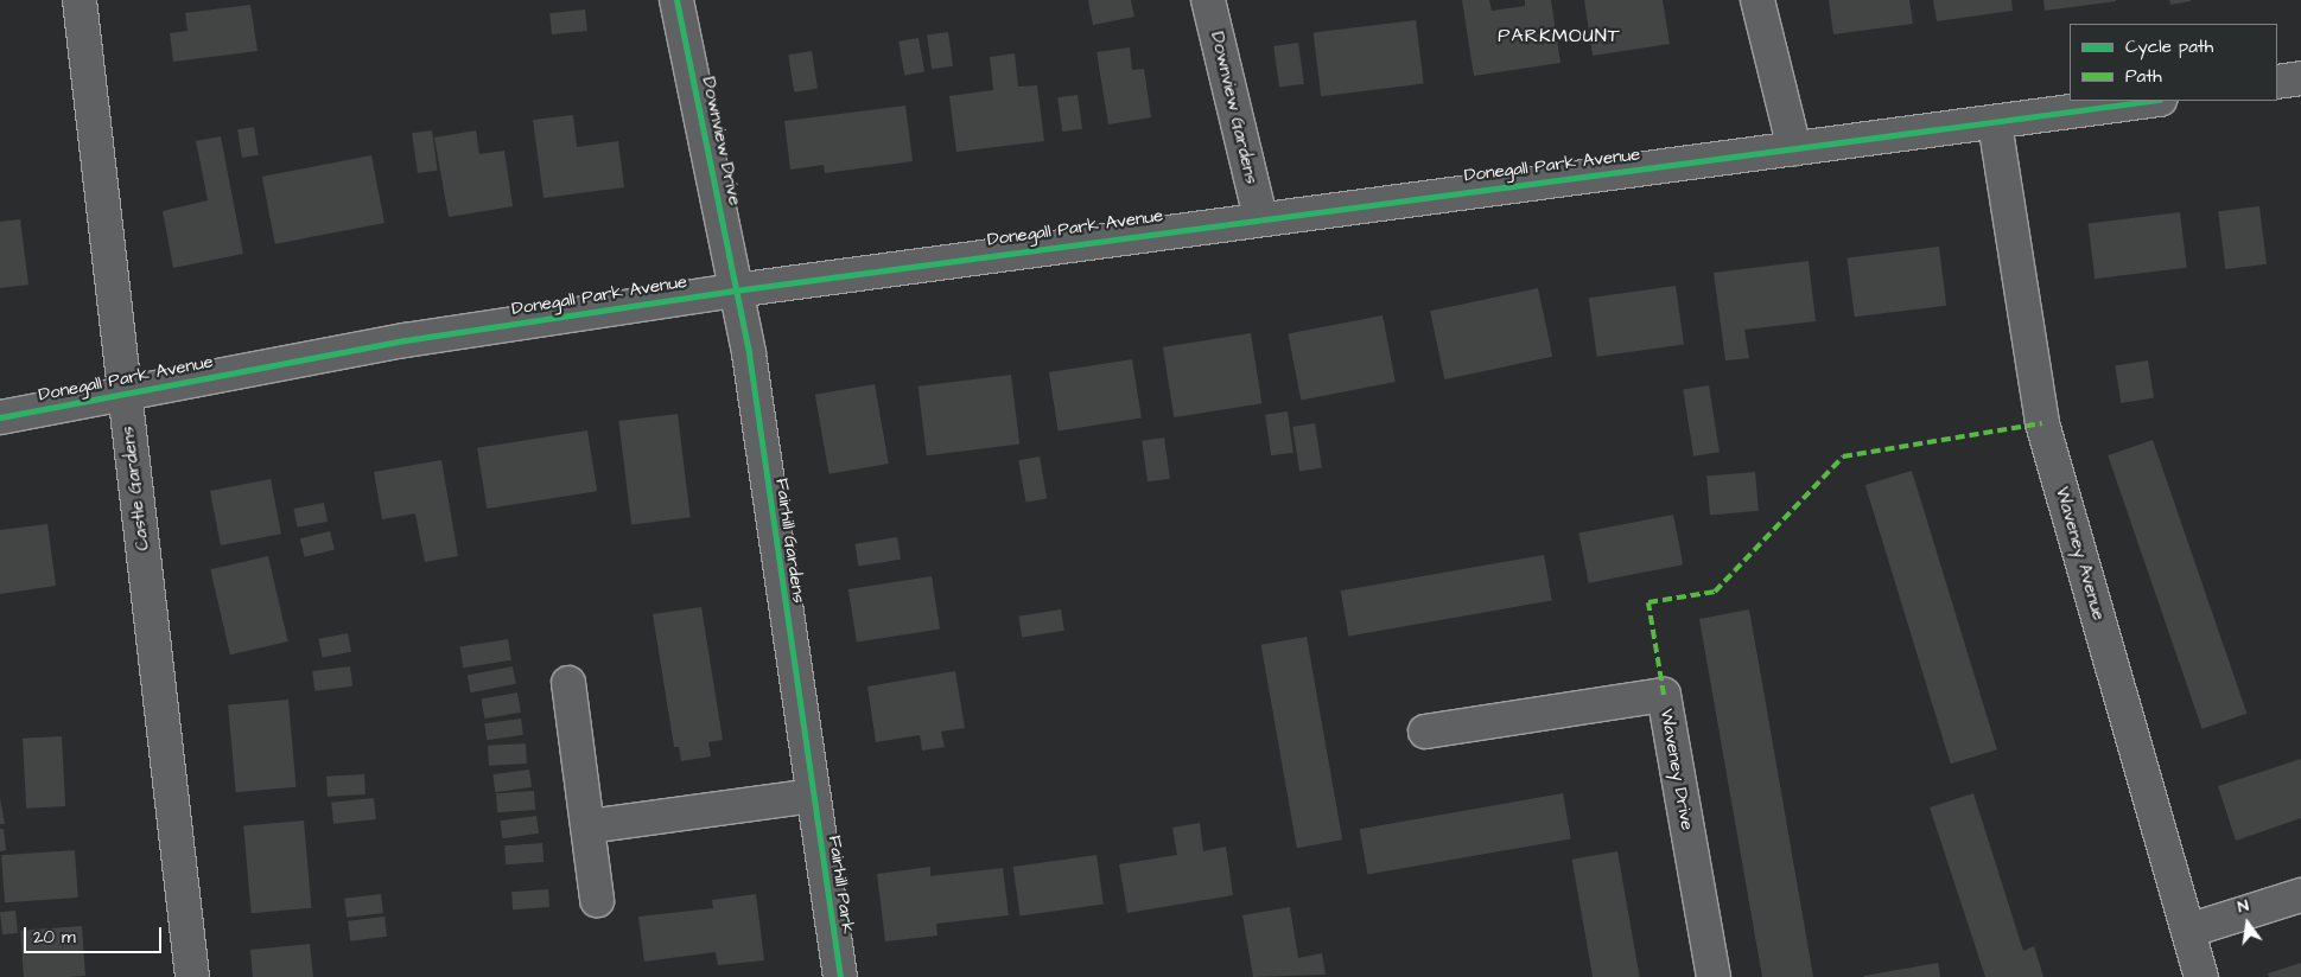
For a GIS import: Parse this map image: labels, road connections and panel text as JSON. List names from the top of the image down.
{
  "streets": {
    "street": [
      "Downview Gardens",
      "Downview Drive",
      "Donegall Park Avenue",
      "Castle Gardens",
      "Fairhill Gardens",
      "Waveney Avenue",
      "Waveney Drive",
      "Fairhill Park"
    ]
  },
  "crossings": [
    ["Downview Gardens", "Donegall Park Avenue"],
    ["Downview Drive", "Donegall Park Avenue"],
    ["Downview Drive", "Fairhill Gardens"],
    ["Donegall Park Avenue", "Castle Gardens"],
    ["Donegall Park Avenue", "Fairhill Gardens"],
    ["Donegall Park Avenue", "Waveney Avenue"],
    ["Fairhill Gardens", "Fairhill Park"]
  ],
  "districts": ["PARKMOUNT"],
  "legend": ["Cycle path", "Path"],
  "scale_bar": "20 m",
  "north": "top"
}
